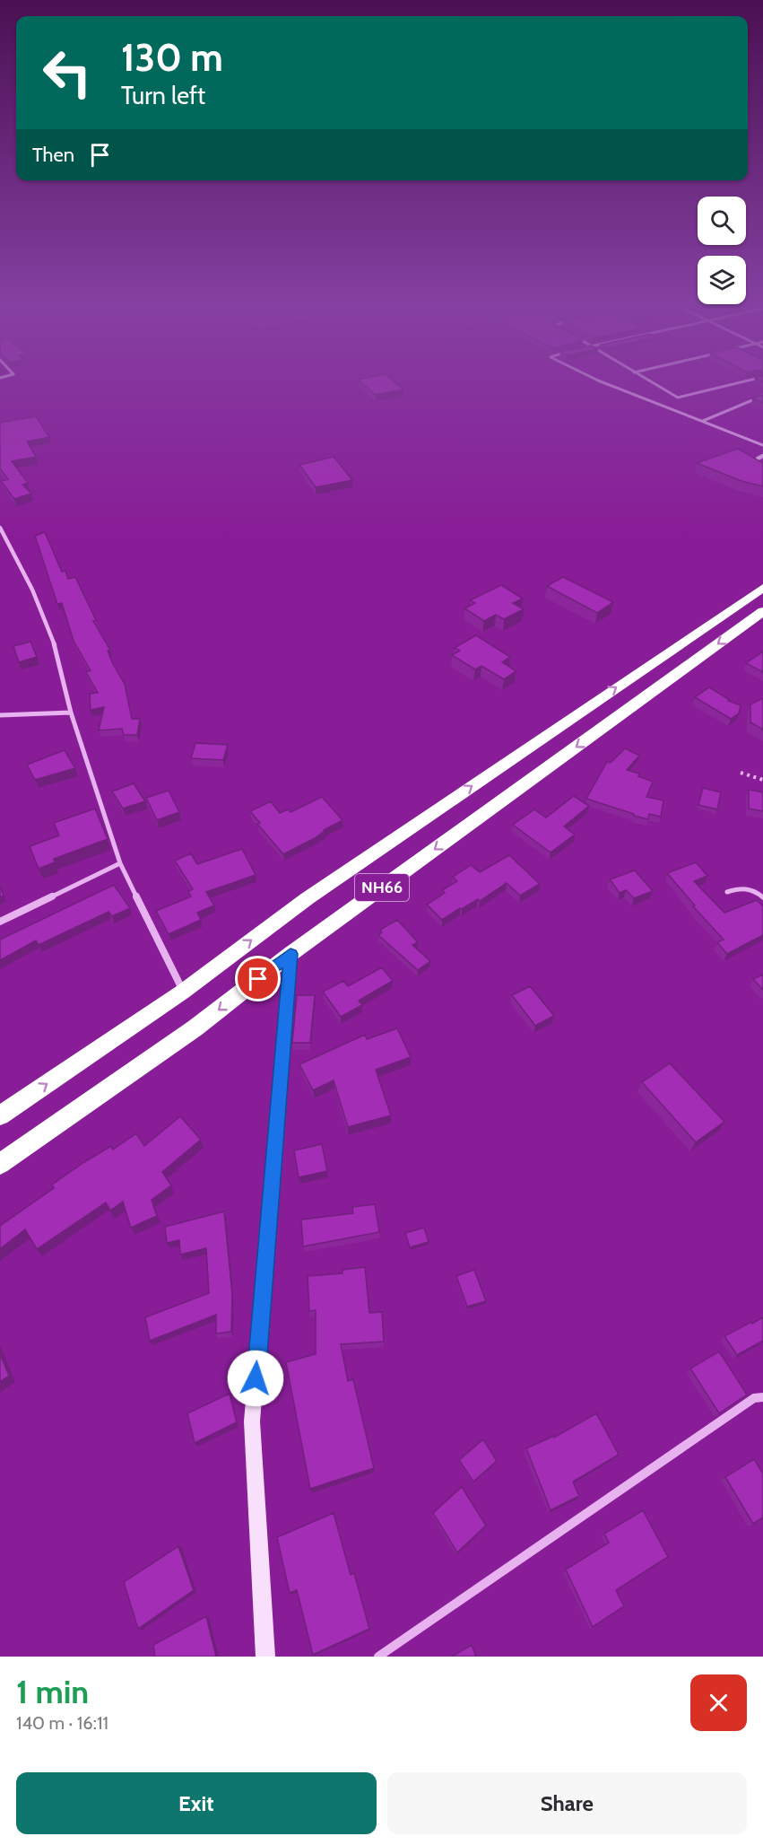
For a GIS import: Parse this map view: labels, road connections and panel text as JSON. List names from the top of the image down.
{
  "streets": {
    "highway": ["NH66"]
  },
  "page": {
    "turn": ["130 m", "Turn left"],
    "then": "Then",
    "heading": ["1 min", "140 m · 16:11"],
    "buttons": ["Exit", "Share"]
  }
}
